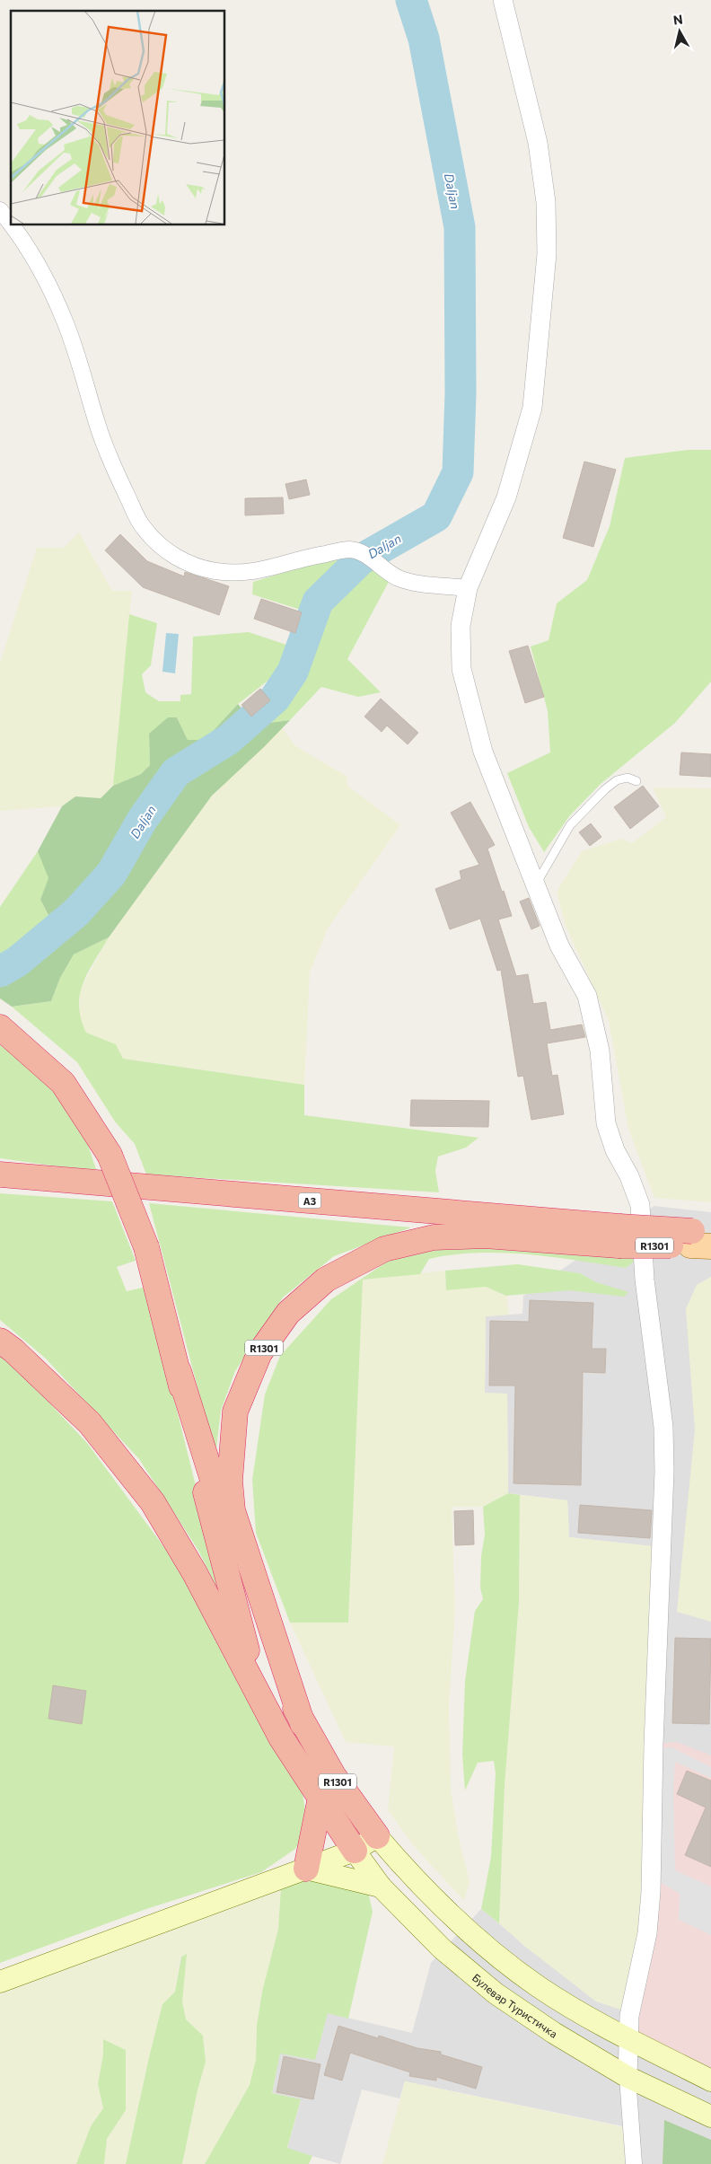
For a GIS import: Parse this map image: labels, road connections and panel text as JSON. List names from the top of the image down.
{
  "streets": {
    "highway": ["A3", "R1301"],
    "main road": ["Булевар Туристичка"]
  },
  "crossings": [
    ["A3", "R1301"],
    ["R1301", "Булевар Туристичка"]
  ],
  "water": ["Daljan"],
  "north": "top"
}
